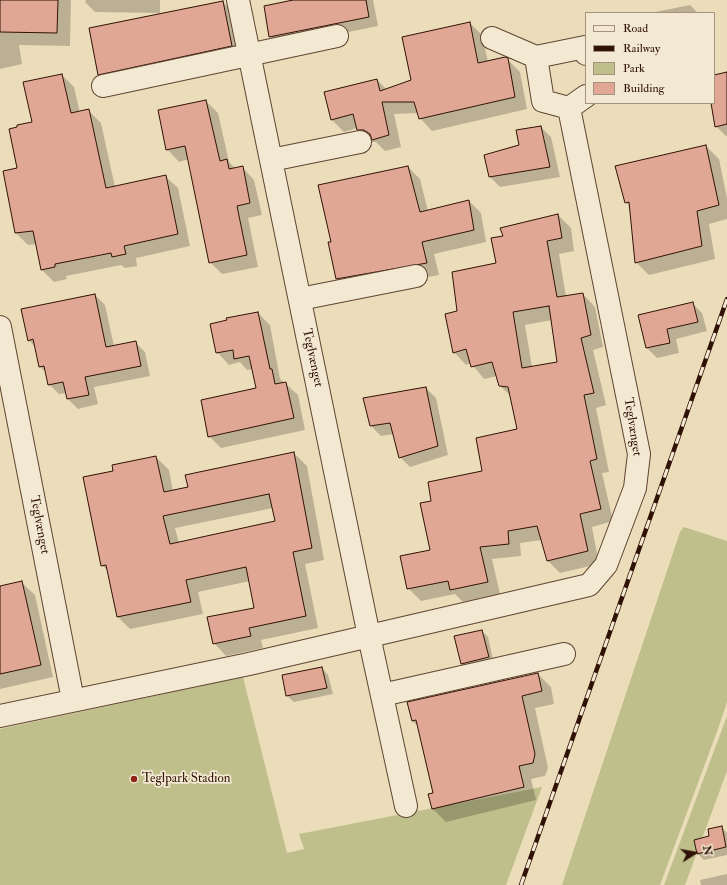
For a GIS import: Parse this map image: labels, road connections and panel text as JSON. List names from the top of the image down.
{
  "streets": {
    "street": ["Teglvænget"]
  },
  "places": ["Teglpark Stadion"],
  "legend": [
    "Road",
    "Railway",
    "Park",
    "Building"
  ],
  "north": "right"
}
